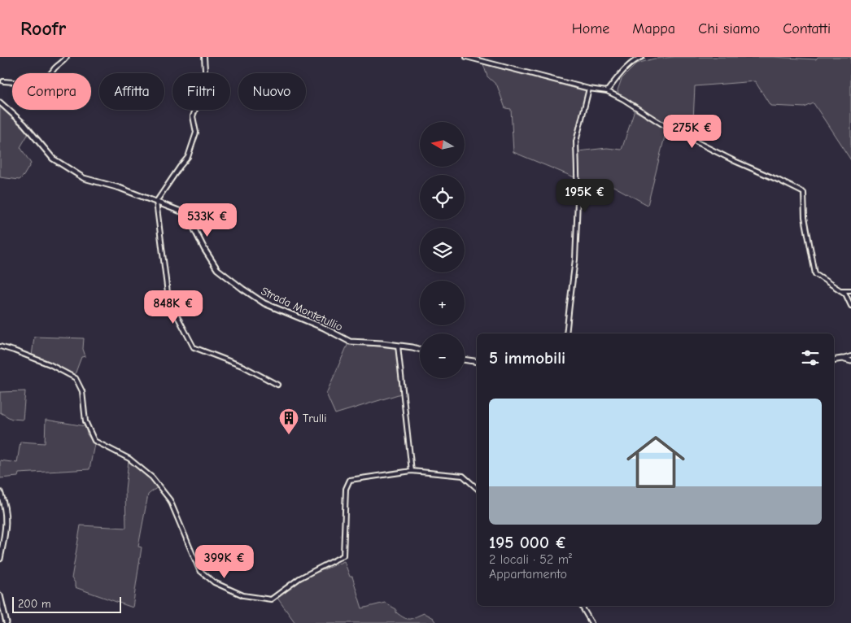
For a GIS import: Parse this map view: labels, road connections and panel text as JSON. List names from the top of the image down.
{
  "streets": {
    "street": ["Strada Montetullio"]
  },
  "places": {
    "building": ["Trulli"]
  },
  "scale_bar": "200 m",
  "north": "left",
  "page": {
    "header": "Roofr",
    "nav": [
      "Home",
      "Mappa",
      "Chi siamo",
      "Contatti"
    ],
    "chip": [
      "Compra",
      "Affitta",
      "Filtri",
      "Nuovo"
    ],
    "price": [
      "275K €",
      "195K €",
      "533K €",
      "848K €",
      "399K €"
    ],
    "map_buttons": ["+", "−"],
    "heading": "5 immobili",
    "list": [
      {
        "name": "195 000 €",
        "note": "2 locali · 52 m² · Appartamento"
      }
    ],
    "scale": "200 m"
  }
}
